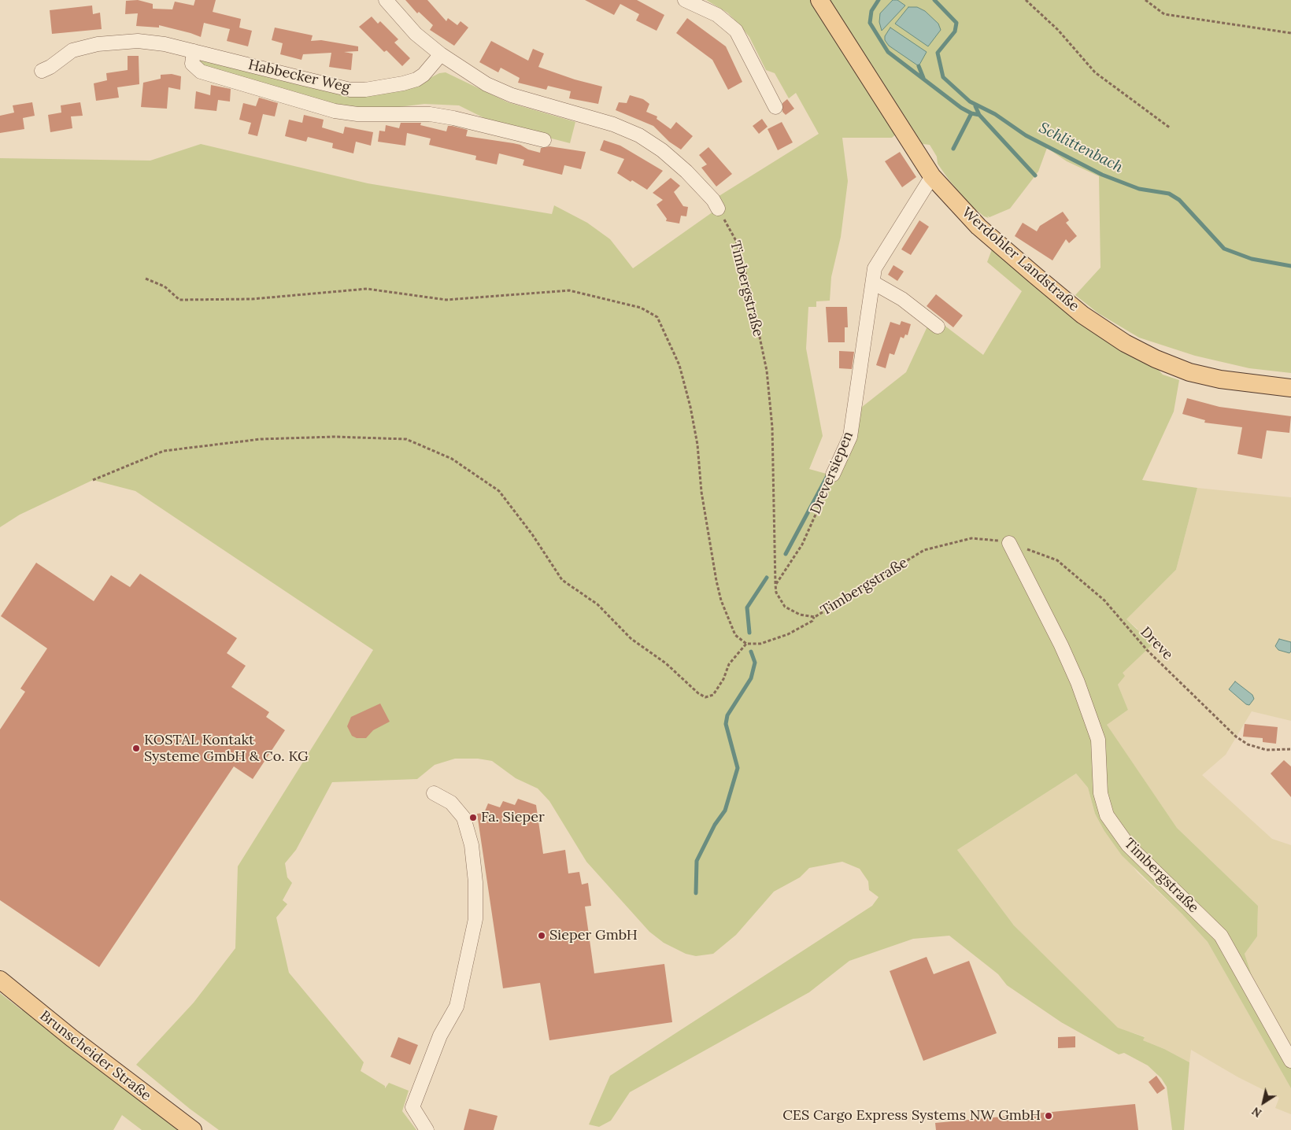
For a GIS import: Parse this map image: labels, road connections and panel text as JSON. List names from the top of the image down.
{
  "streets": {
    "main road": ["Werdohler Landstraße", "Brunscheider Straße"],
    "street": ["Habbecker Weg", "Timbergstraße", "Dreversiepen"],
    "path": ["Dreve"]
  },
  "crossings": [
    ["Werdohler Landstraße", "Dreversiepen"],
    ["Timbergstraße", "Dreversiepen"],
    ["Timbergstraße", "Dreve"]
  ],
  "water": ["Schlittenbach"],
  "places": [
    "KOSTAL Kontakt Systeme GmbH & Co. KG",
    "Fa. Sieper",
    "Sieper GmbH",
    "CES Cargo Express Systems NW GmbH"
  ],
  "north": "bottom left"
}
